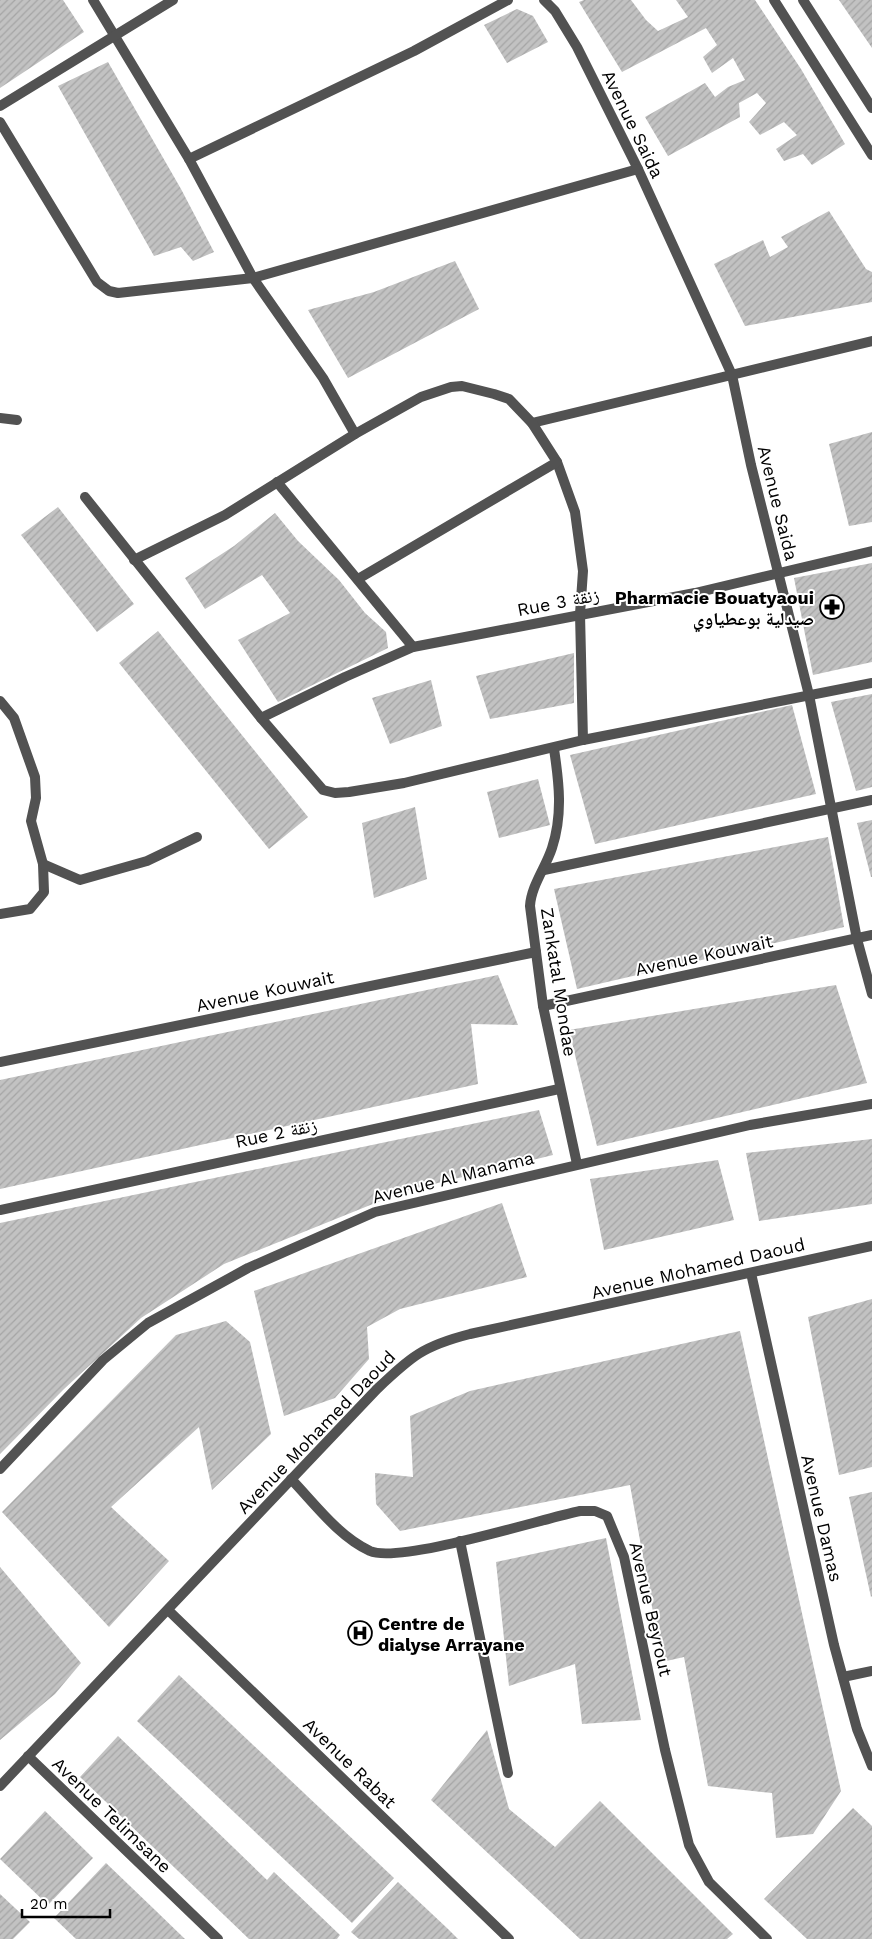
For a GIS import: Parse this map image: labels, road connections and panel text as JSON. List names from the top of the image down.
{
  "streets": {
    "street": [
      "Avenue Saida",
      "Rue 3 زنقة",
      "Avenue Kouwait",
      "Zankatal Mondae",
      "Rue 2 زنقة",
      "Avenue Al Manama",
      "Avenue Mohamed Daoud",
      "Avenue Damas",
      "Avenue Beyrout",
      "Avenue Rabat",
      "Avenue Telimsane"
    ]
  },
  "crossings": [
    ["Avenue Saida", "Rue 3 زنقة"],
    ["Avenue Saida", "Avenue Kouwait"],
    ["Avenue Kouwait", "Zankatal Mondae"],
    ["Zankatal Mondae", "Rue 2 زنقة"],
    ["Zankatal Mondae", "Avenue Al Manama"],
    ["Avenue Mohamed Daoud", "Avenue Damas"],
    ["Avenue Mohamed Daoud", "Avenue Beyrout"],
    ["Avenue Mohamed Daoud", "Avenue Rabat"],
    ["Avenue Mohamed Daoud", "Avenue Telimsane"]
  ],
  "places": {
    "pharmacy": ["Pharmacie Bouatyaoui صيدلية بوعطياوي"],
    "hospital": ["Centre de dialyse Arrayane"]
  },
  "scale_bar": "20 m"
}
